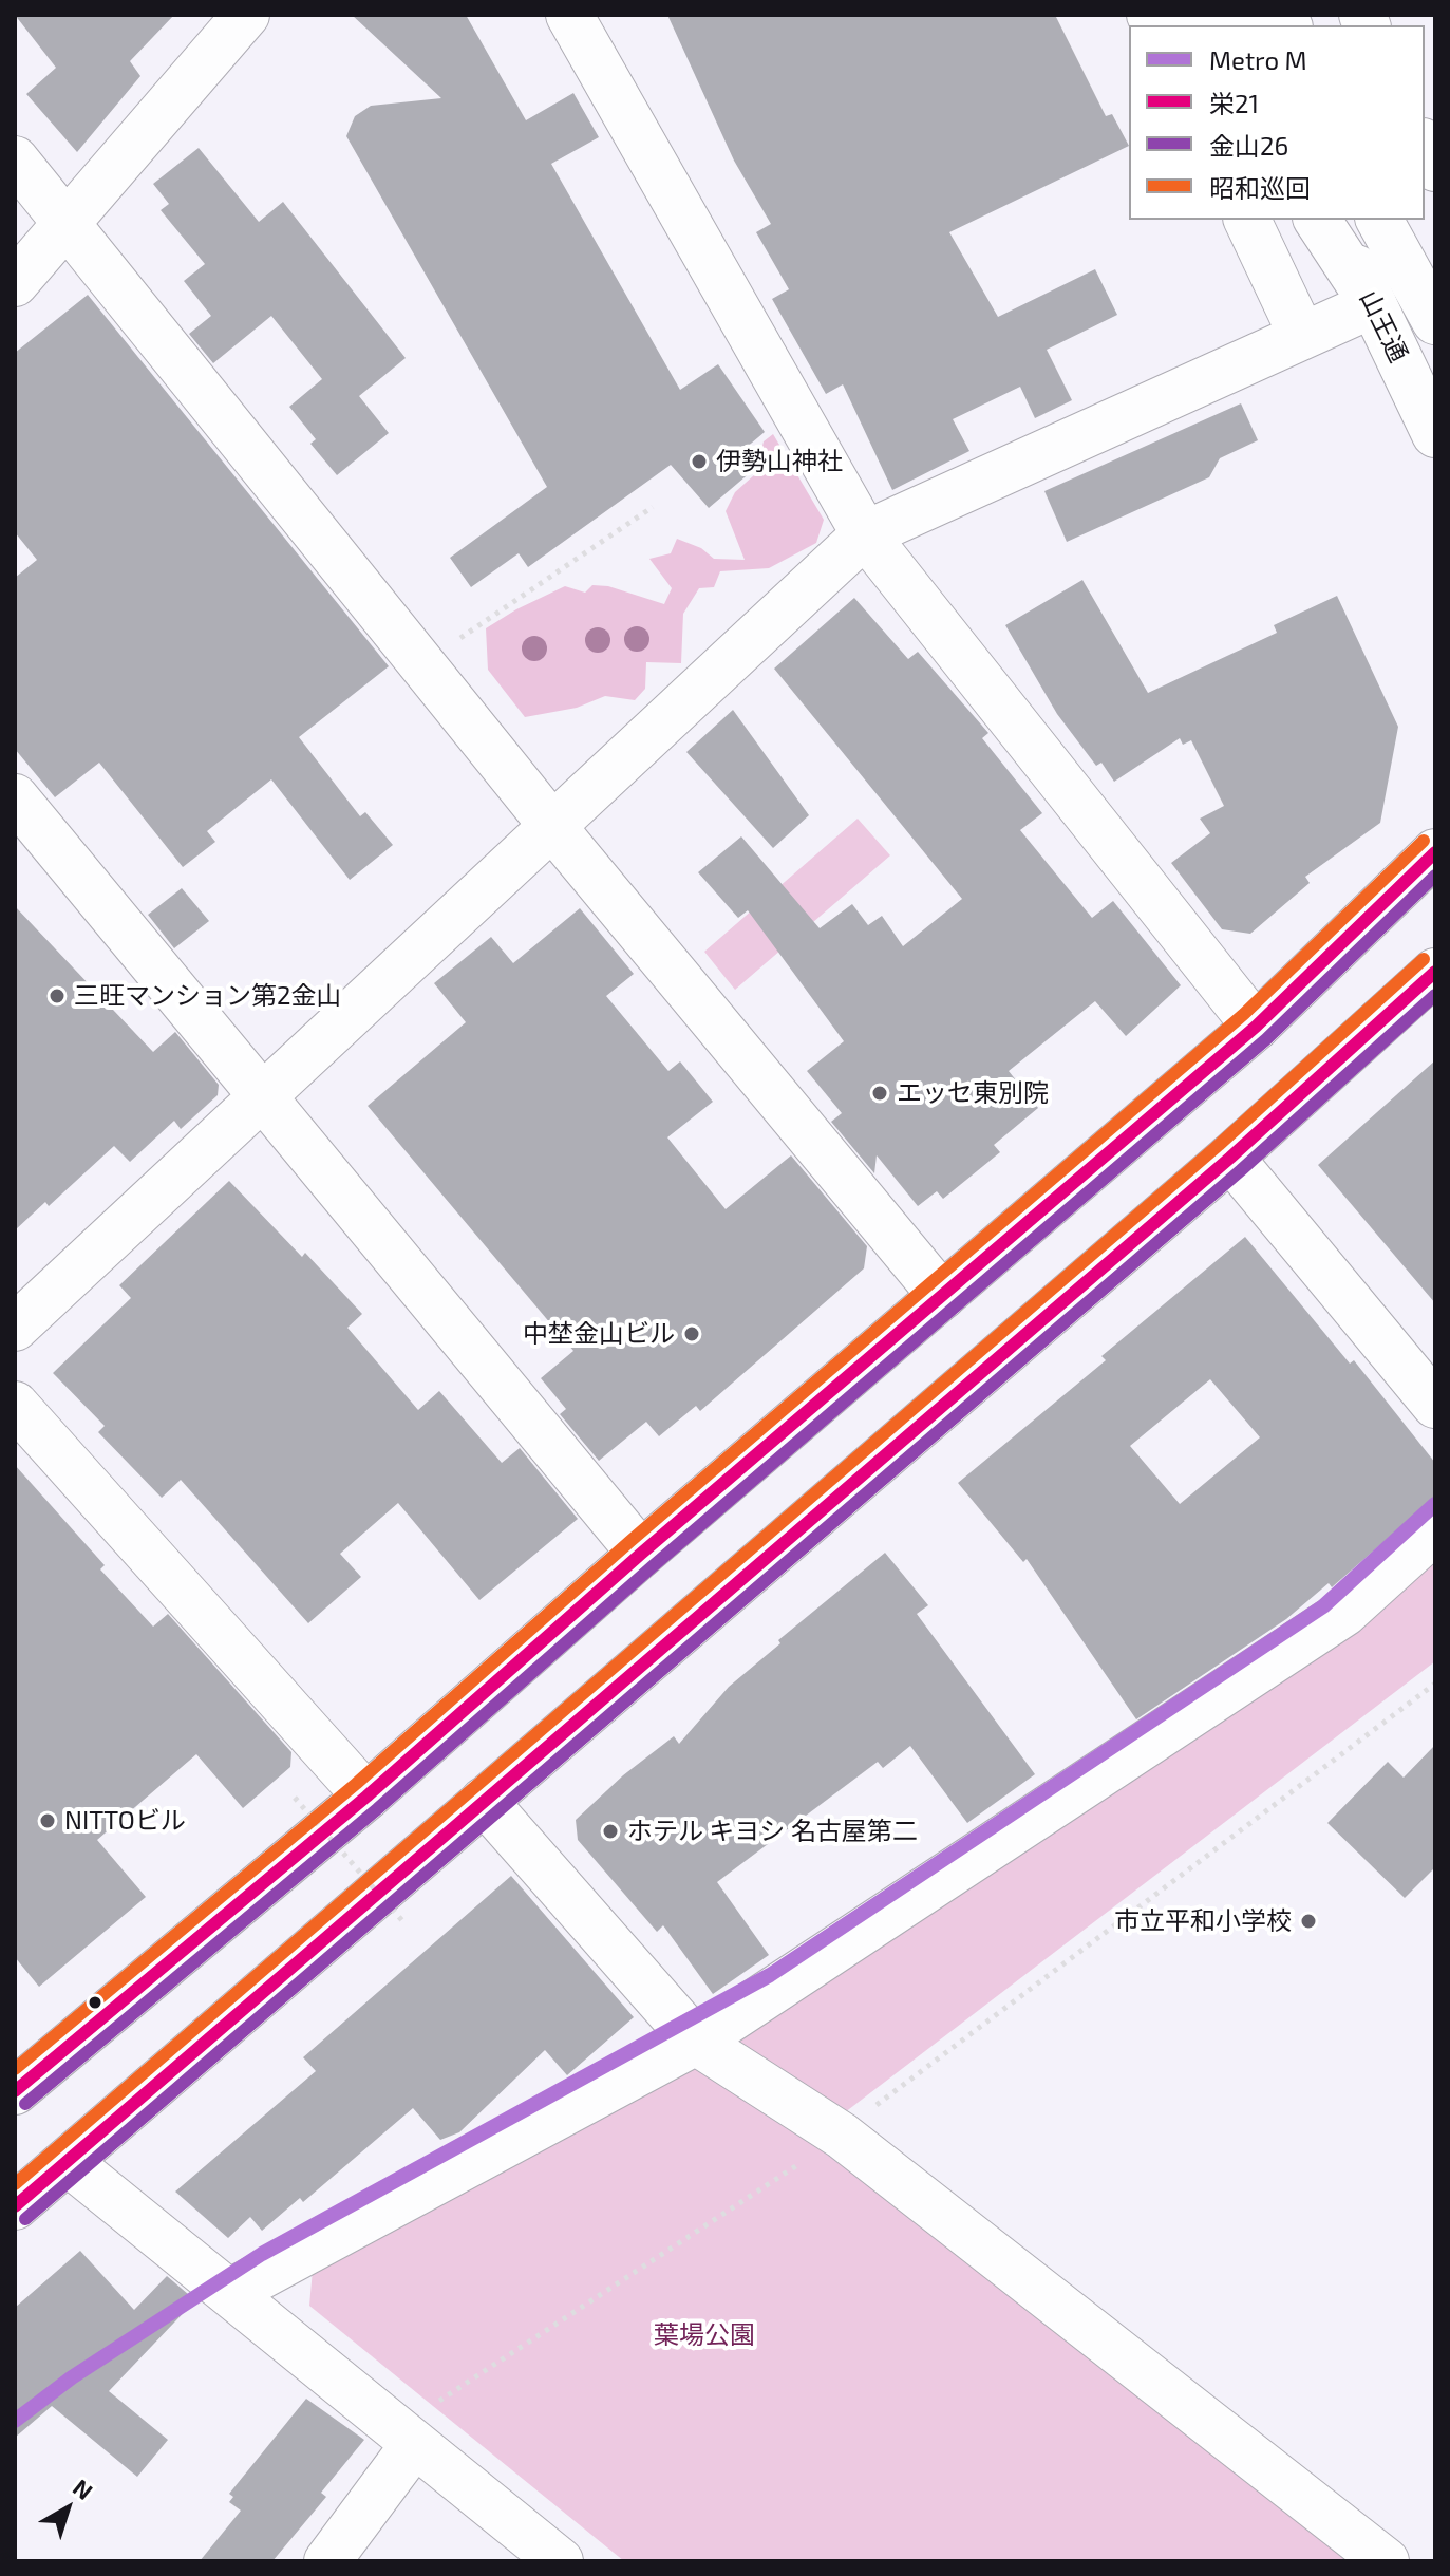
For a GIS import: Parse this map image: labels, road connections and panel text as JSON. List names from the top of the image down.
{
  "streets": {
    "main road": ["山王通"]
  },
  "parks": ["葉場公園"],
  "places": [
    "伊勢山神社",
    "三旺マンション第2金山",
    "エッセ東別院",
    "中埜金山ビル",
    "NITTOビル",
    "ホテル キヨシ 名古屋第二",
    "市立平和小学校"
  ],
  "lines": [
    "transit line 昭和巡回",
    "transit line 栄21",
    "transit line 金山26",
    "metro line M"
  ],
  "legend": [
    "Metro M",
    "栄21",
    "金山26",
    "昭和巡回"
  ],
  "north": "top right"
}
